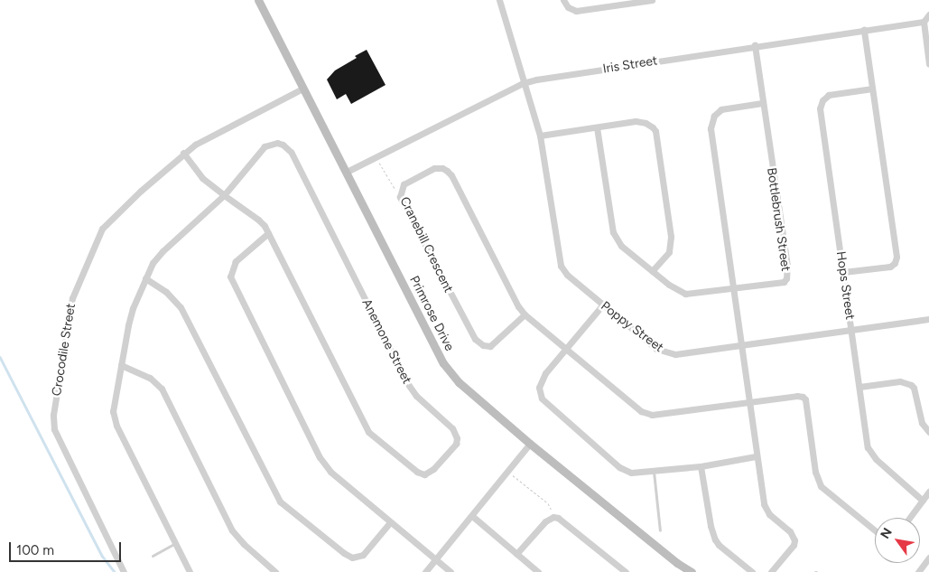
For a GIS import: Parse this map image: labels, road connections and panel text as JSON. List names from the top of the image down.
{
  "streets": {
    "street": [
      "Iris Street",
      "Bottlebrush Street",
      "Cranebill Crescent",
      "Hops Street",
      "Primrose Drive",
      "Poppy Street",
      "Anemone Street",
      "Crocodile Street"
    ]
  },
  "crossings": [
    ["Iris Street", "Bottlebrush Street"],
    ["Iris Street", "Primrose Drive"],
    ["Iris Street", "Poppy Street"],
    ["Hops Street", "Poppy Street"],
    ["Primrose Drive", "Crocodile Street"],
    ["Anemone Street", "Crocodile Street"]
  ],
  "scale_bar": "100 m",
  "north": "top left"
}
